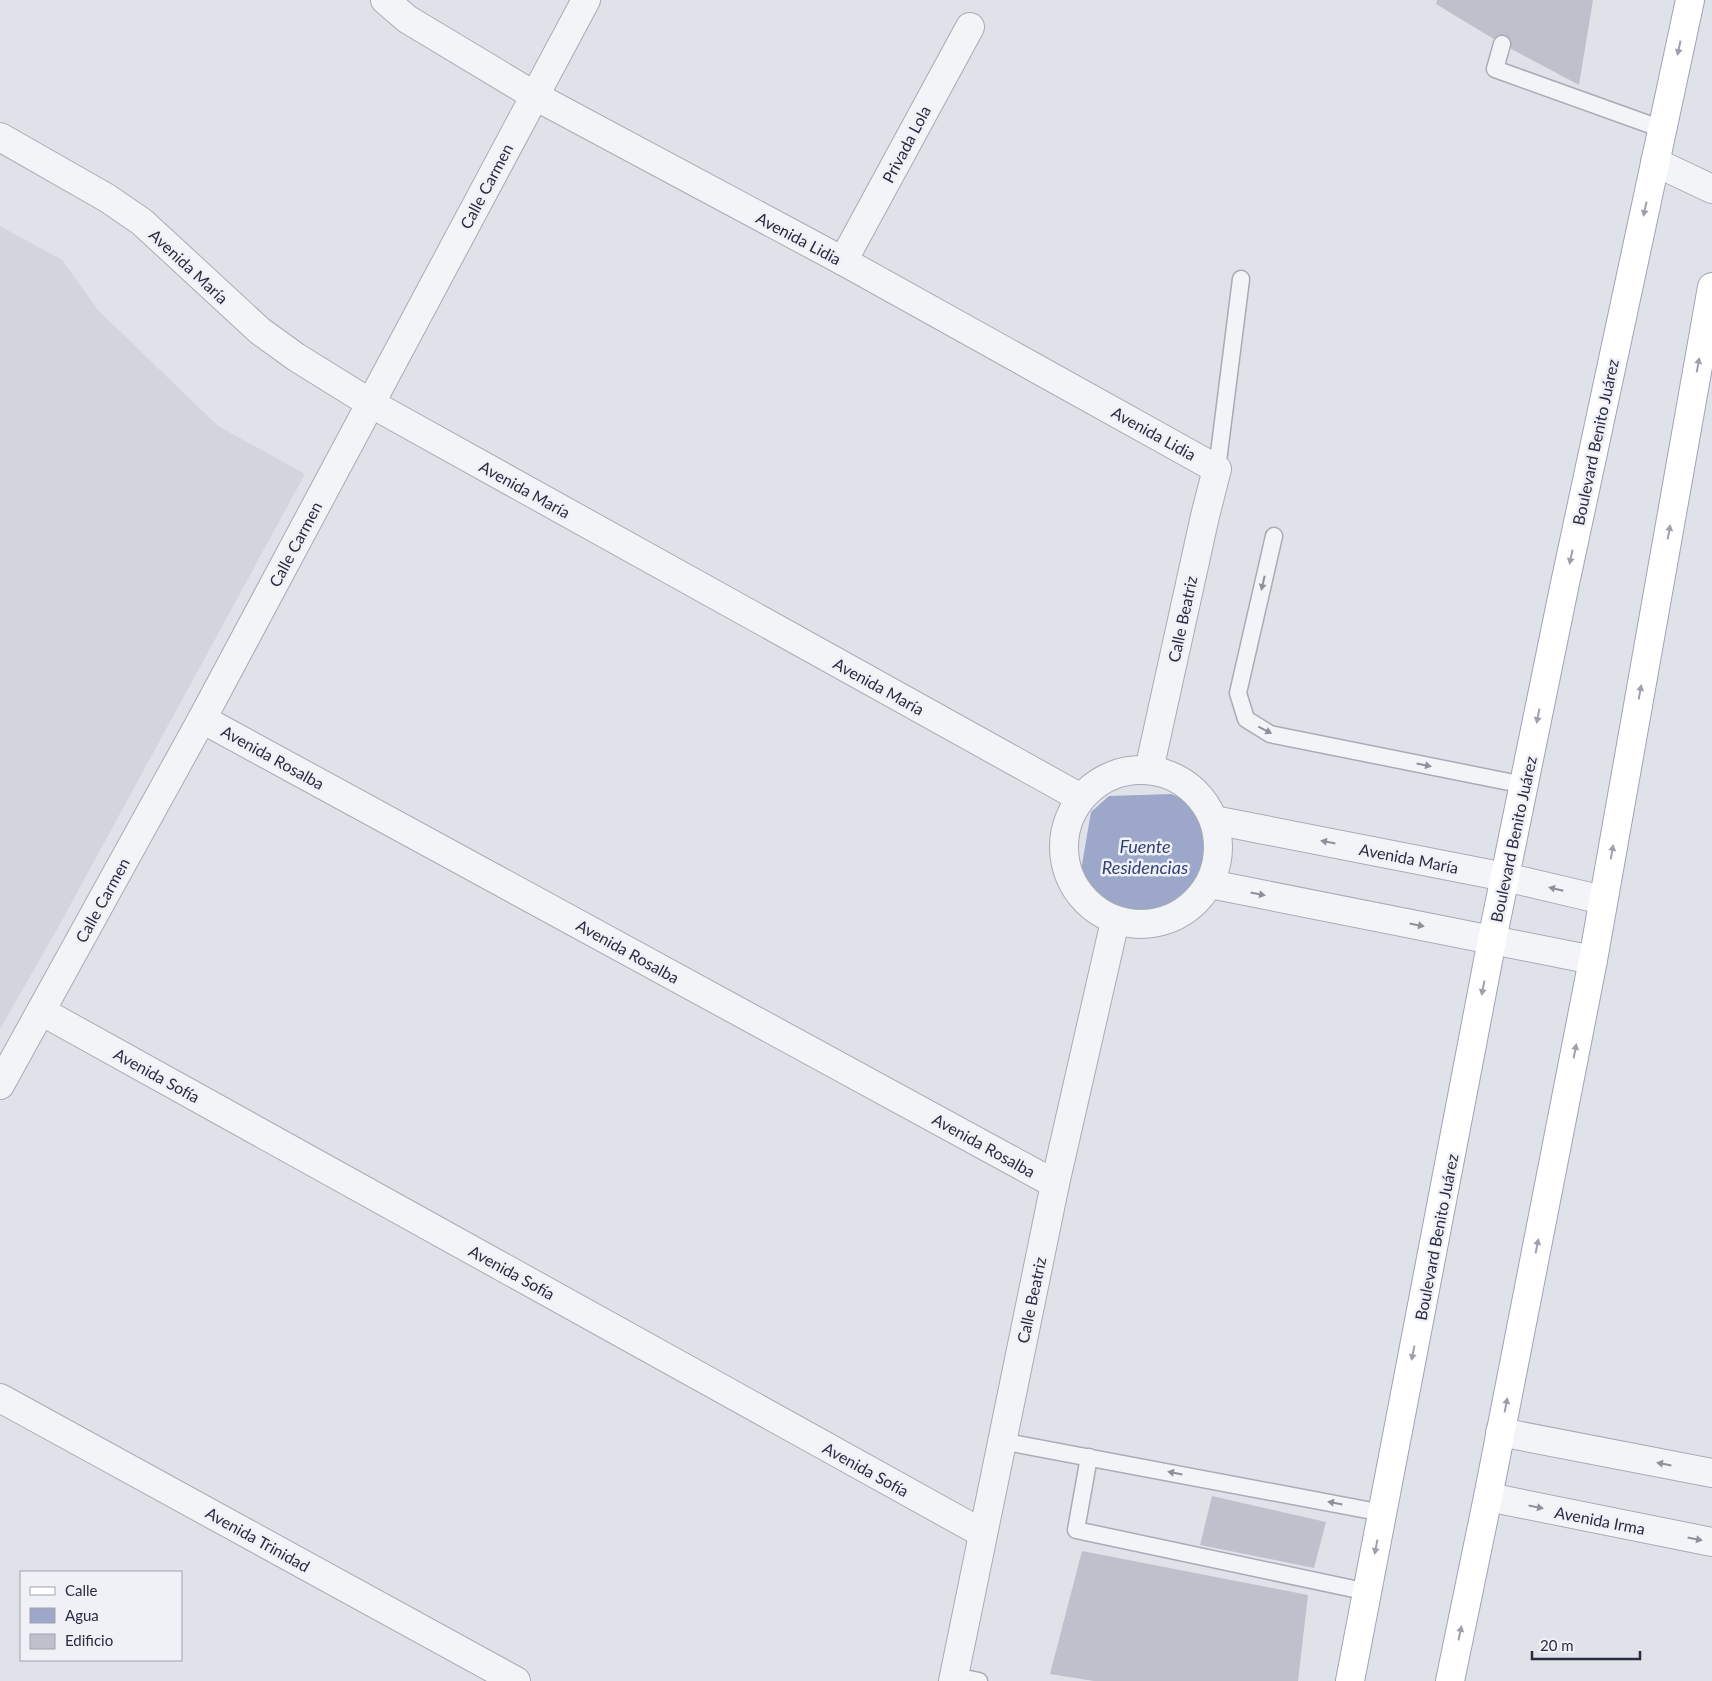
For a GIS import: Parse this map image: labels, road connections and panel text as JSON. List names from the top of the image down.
{
  "streets": {
    "main road": ["Boulevard Benito Juárez"],
    "street": [
      "Privada Lola",
      "Calle Carmen",
      "Avenida Lidia",
      "Avenida María",
      "Calle Beatriz",
      "Avenida Rosalba",
      "Avenida Sofía",
      "Avenida Irma",
      "Avenida Trinidad"
    ]
  },
  "crossings": [
    ["Privada Lola", "Avenida Lidia"],
    ["Calle Carmen", "Avenida Lidia"],
    ["Calle Carmen", "Avenida María"],
    ["Calle Carmen", "Avenida Rosalba"],
    ["Calle Carmen", "Avenida Sofía"],
    ["Avenida Lidia", "Calle Beatriz"],
    ["Avenida María", "Boulevard Benito Juárez"],
    ["Avenida María", "Calle Beatriz"],
    ["Calle Beatriz", "Avenida Rosalba"],
    ["Calle Beatriz", "Avenida Sofía"]
  ],
  "water": ["Fuente Residencias"],
  "legend": ["Calle", "Agua", "Edificio"],
  "scale_bar": "20 m"
}
